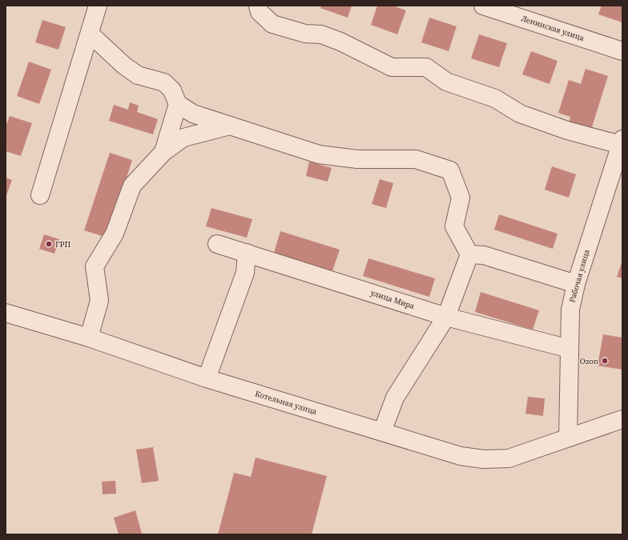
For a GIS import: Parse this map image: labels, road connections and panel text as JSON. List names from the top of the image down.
{
  "streets": {
    "street": [
      "Ленинская улица",
      "Рабочая улица",
      "улица Мира",
      "Котельная улица"
    ]
  },
  "crossings": [
    ["Рабочая улица", "улица Мира"],
    ["Рабочая улица", "Котельная улица"]
  ],
  "places": ["ГРП", "Ozon"]
}
